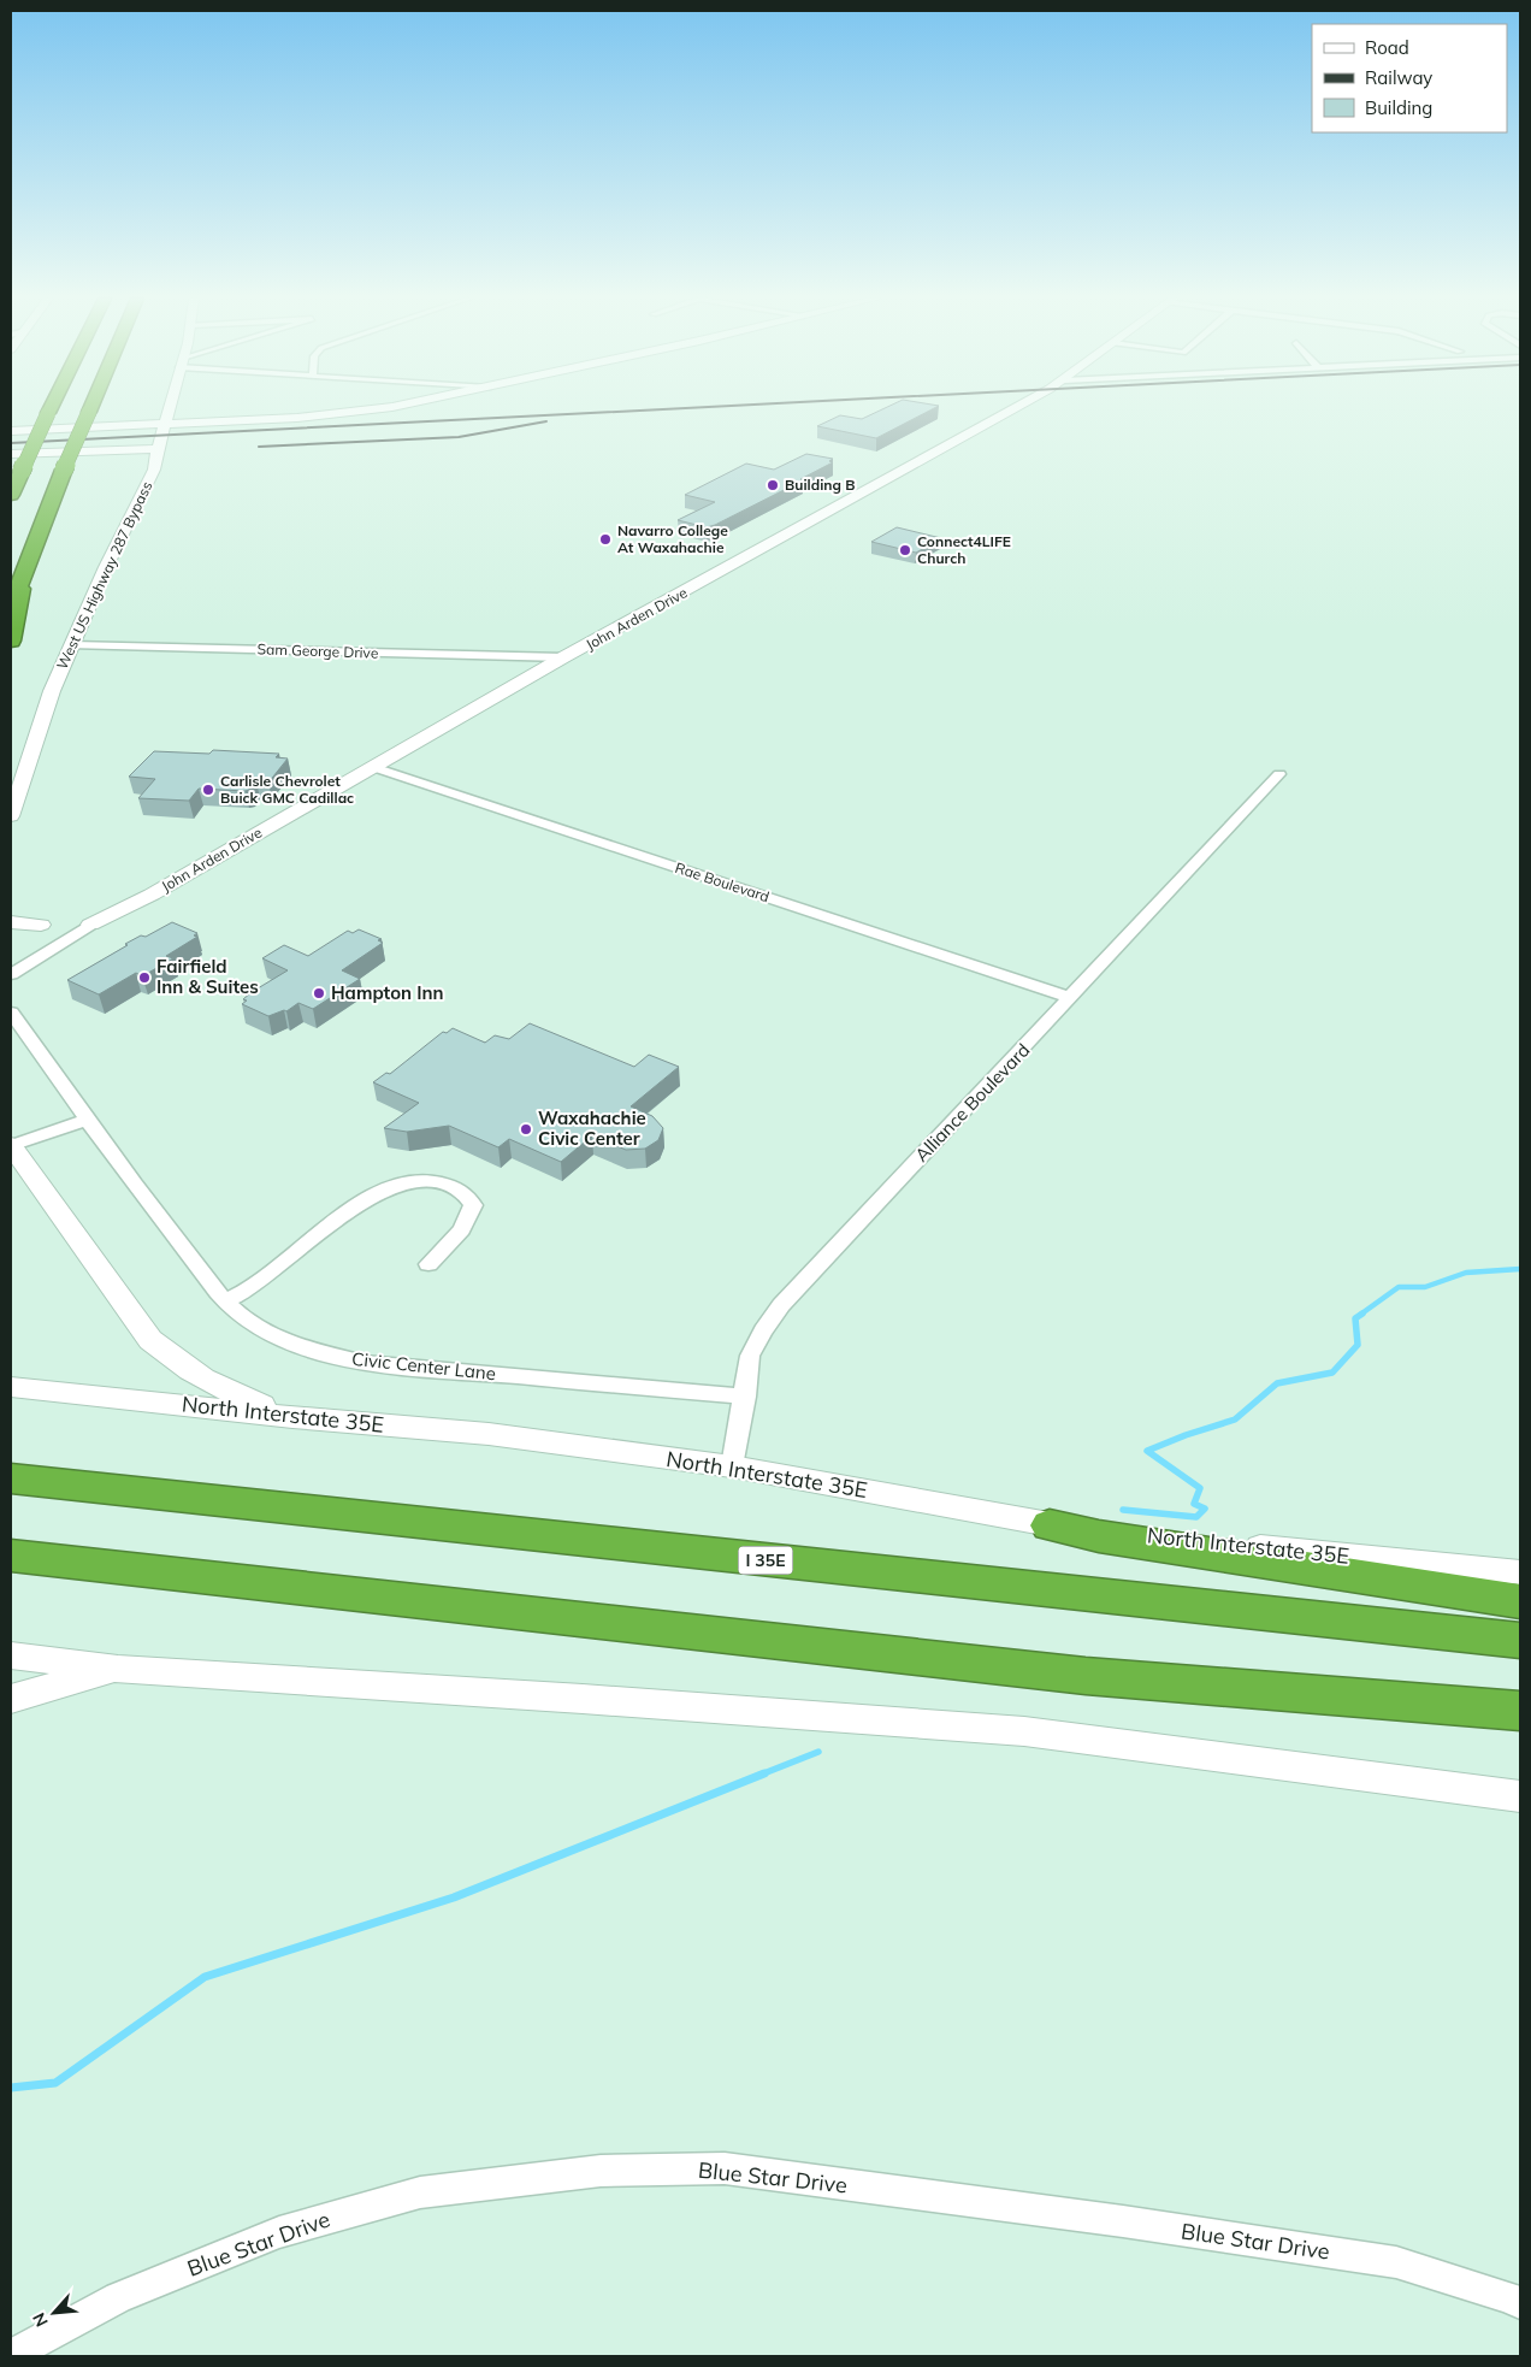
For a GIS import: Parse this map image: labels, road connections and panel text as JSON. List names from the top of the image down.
{
  "streets": {
    "highway": ["I 35E"],
    "main road": ["West US Highway 287 Bypass", "John Arden Drive", "North Interstate 35E"],
    "street": [
      "Sam George Drive",
      "Rae Boulevard",
      "Alliance Boulevard",
      "Civic Center Lane",
      "Blue Star Drive"
    ]
  },
  "crossings": [
    ["West US Highway 287 Bypass", "Sam George Drive"],
    ["John Arden Drive", "Sam George Drive"],
    ["John Arden Drive", "Rae Boulevard"],
    ["Rae Boulevard", "Alliance Boulevard"],
    ["Alliance Boulevard", "Civic Center Lane"],
    ["Alliance Boulevard", "North Interstate 35E"]
  ],
  "places": [
    "Building B",
    "Navarro College At Waxahachie",
    "Connect4LIFE Church",
    "Carlisle Chevrolet Buick GMC Cadillac",
    "Fairfield Inn & Suites",
    "Hampton Inn",
    "Waxahachie Civic Center"
  ],
  "legend": ["Road", "Railway", "Building"],
  "north": "bottom left"
}
